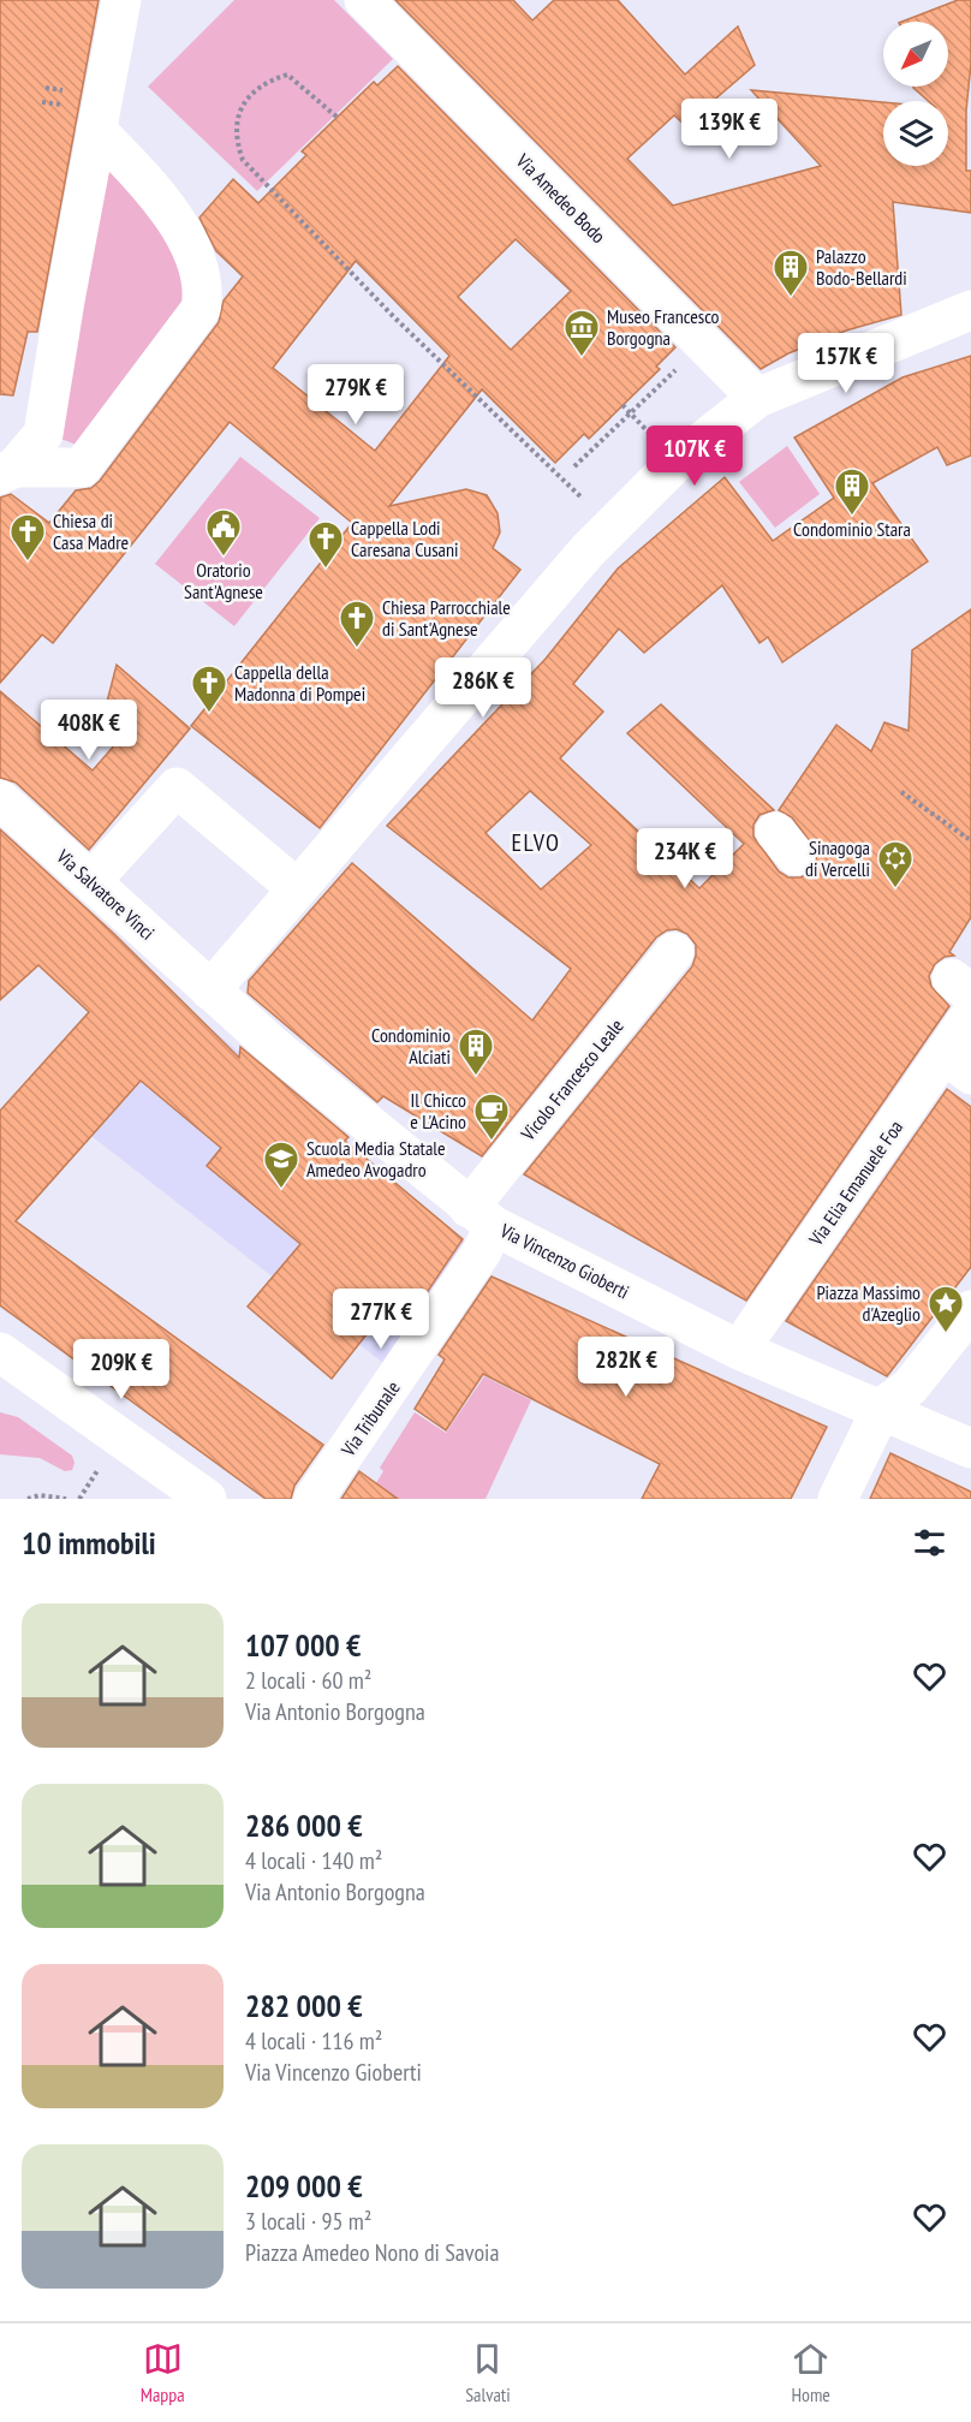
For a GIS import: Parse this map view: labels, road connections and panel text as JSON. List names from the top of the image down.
{
  "streets": {
    "street": [
      "Via Amedeo Bodo",
      "Via Salvatore Vinci",
      "Vicolo Francesco Leale",
      "Via Elia Emanuele Foa",
      "Via Vincenzo Gioberti",
      "Via Tribunale"
    ]
  },
  "crossings": [
    ["Via Salvatore Vinci", "Via Vincenzo Gioberti"],
    ["Vicolo Francesco Leale", "Via Vincenzo Gioberti"],
    ["Vicolo Francesco Leale", "Via Tribunale"],
    ["Via Elia Emanuele Foa", "Via Vincenzo Gioberti"],
    ["Via Vincenzo Gioberti", "Via Tribunale"]
  ],
  "districts": ["ELVO"],
  "places": {
    "building": ["Palazzo Bodo-Bellardi", "Condominio Stara", "Condominio Alciati"],
    "museum": ["Museo Francesco Borgogna"],
    "public building": ["Oratorio Sant'Agnese"],
    "church": [
      "Chiesa di Casa Madre",
      "Cappella Lodi Caresana Cusani",
      "Chiesa Parrocchiale di Sant'Agnese",
      "Cappella della Madonna di Pompei"
    ],
    "synagogue": ["Sinagoga di Vercelli"],
    "cafe": ["Il Chicco e L'Acino"],
    "school or university": ["Scuola Media Statale Amedeo Avogadro"],
    "place": ["Piazza Massimo d'Azeglio"]
  },
  "north": "bottom left",
  "page": {
    "price": [
      "139K €",
      "157K €",
      "279K €",
      "107K €",
      "286K €",
      "408K €",
      "234K €",
      "277K €",
      "282K €",
      "209K €"
    ],
    "heading": "10 immobili",
    "list": [
      {
        "name": "107 000 €",
        "note": "2 locali · 60 m² · Via Antonio Borgogna"
      },
      {
        "name": "286 000 €",
        "note": "4 locali · 140 m² · Via Antonio Borgogna"
      },
      {
        "name": "282 000 €",
        "note": "4 locali · 116 m² · Via Vincenzo Gioberti"
      },
      {
        "name": "209 000 €",
        "note": "3 locali · 95 m² · Piazza Amedeo Nono di Savoia"
      }
    ],
    "tabs": ["Mappa", "Salvati", "Home"]
  }
}
